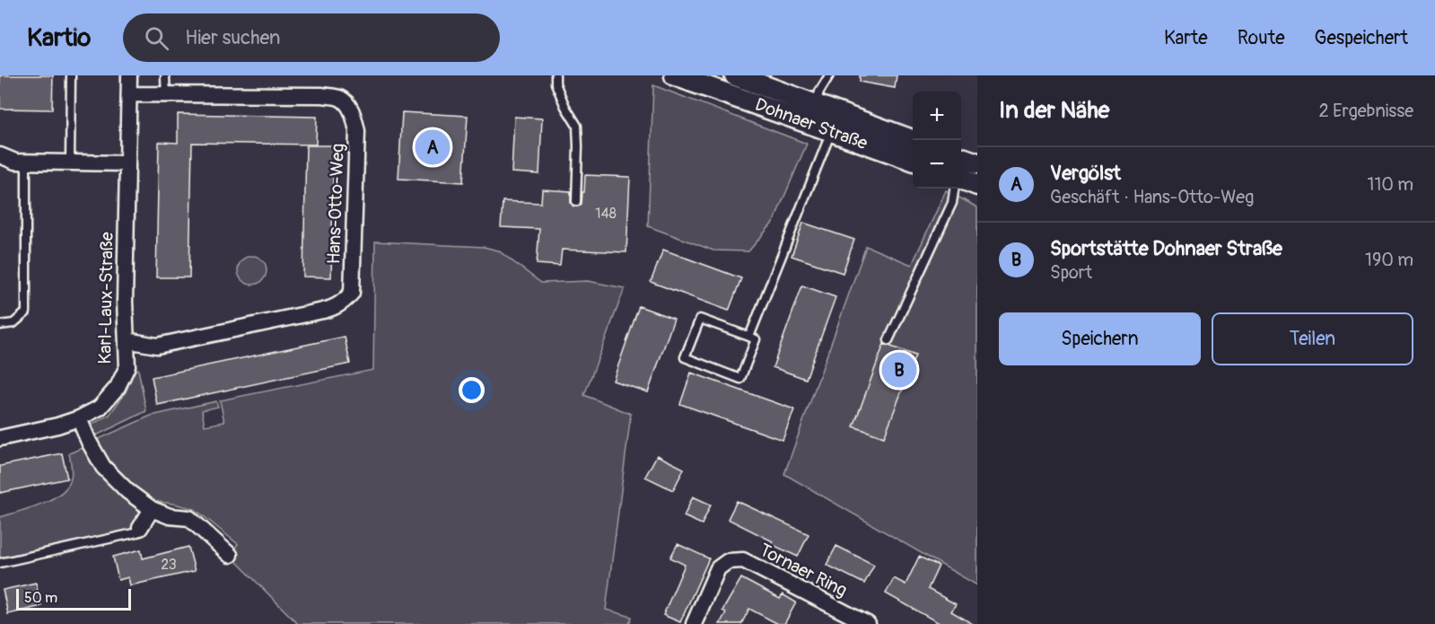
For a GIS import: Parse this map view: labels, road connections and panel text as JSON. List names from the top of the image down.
{
  "streets": {
    "main road": ["Dohnaer Straße"],
    "street": ["Hans-Otto-Weg", "Karl-Laux-Straße", "Tornaer Ring"]
  },
  "crossings": [
    ["Hans-Otto-Weg", "Karl-Laux-Straße"]
  ],
  "house_numbers": ["148", "23"],
  "scale_bar": "50 m",
  "page": {
    "header": "Kartio",
    "search": "Hier suchen",
    "nav": ["Karte", "Route", "Gespeichert"],
    "heading": ["In der Nähe", "2 Ergebnisse"],
    "map_buttons": ["+", "−"],
    "pins": ["A", "B"],
    "list": [
      {
        "mark": "A",
        "name": "Vergölst",
        "note": "Geschäft · Hans-Otto-Weg",
        "value": "110 m"
      },
      {
        "mark": "B",
        "name": "Sportstätte Dohnaer Straße",
        "note": "Sport",
        "value": "190 m"
      }
    ],
    "buttons": ["Speichern", "Teilen"],
    "scale": "50 m"
  }
}
